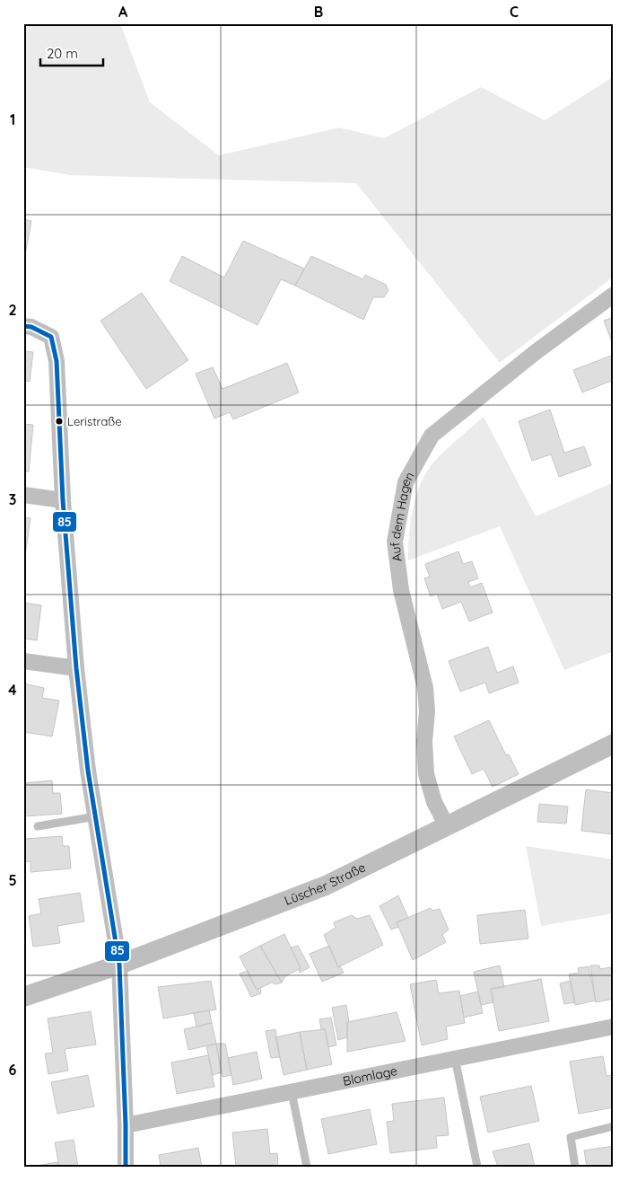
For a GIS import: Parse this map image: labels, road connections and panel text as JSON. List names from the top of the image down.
{
  "streets": {
    "street": ["Auf dem Hagen", "Lüscher Straße", "Blomlage"]
  },
  "crossings": [
    ["Auf dem Hagen", "Lüscher Straße"]
  ],
  "places": ["Leristraße"],
  "lines": ["transit line 85"],
  "scale_bar": "20 m",
  "grid": {
    "columns": ["A", "B", "C"],
    "rows": [
      "1",
      "2",
      "3",
      "4",
      "5",
      "6"
    ]
  }
}
